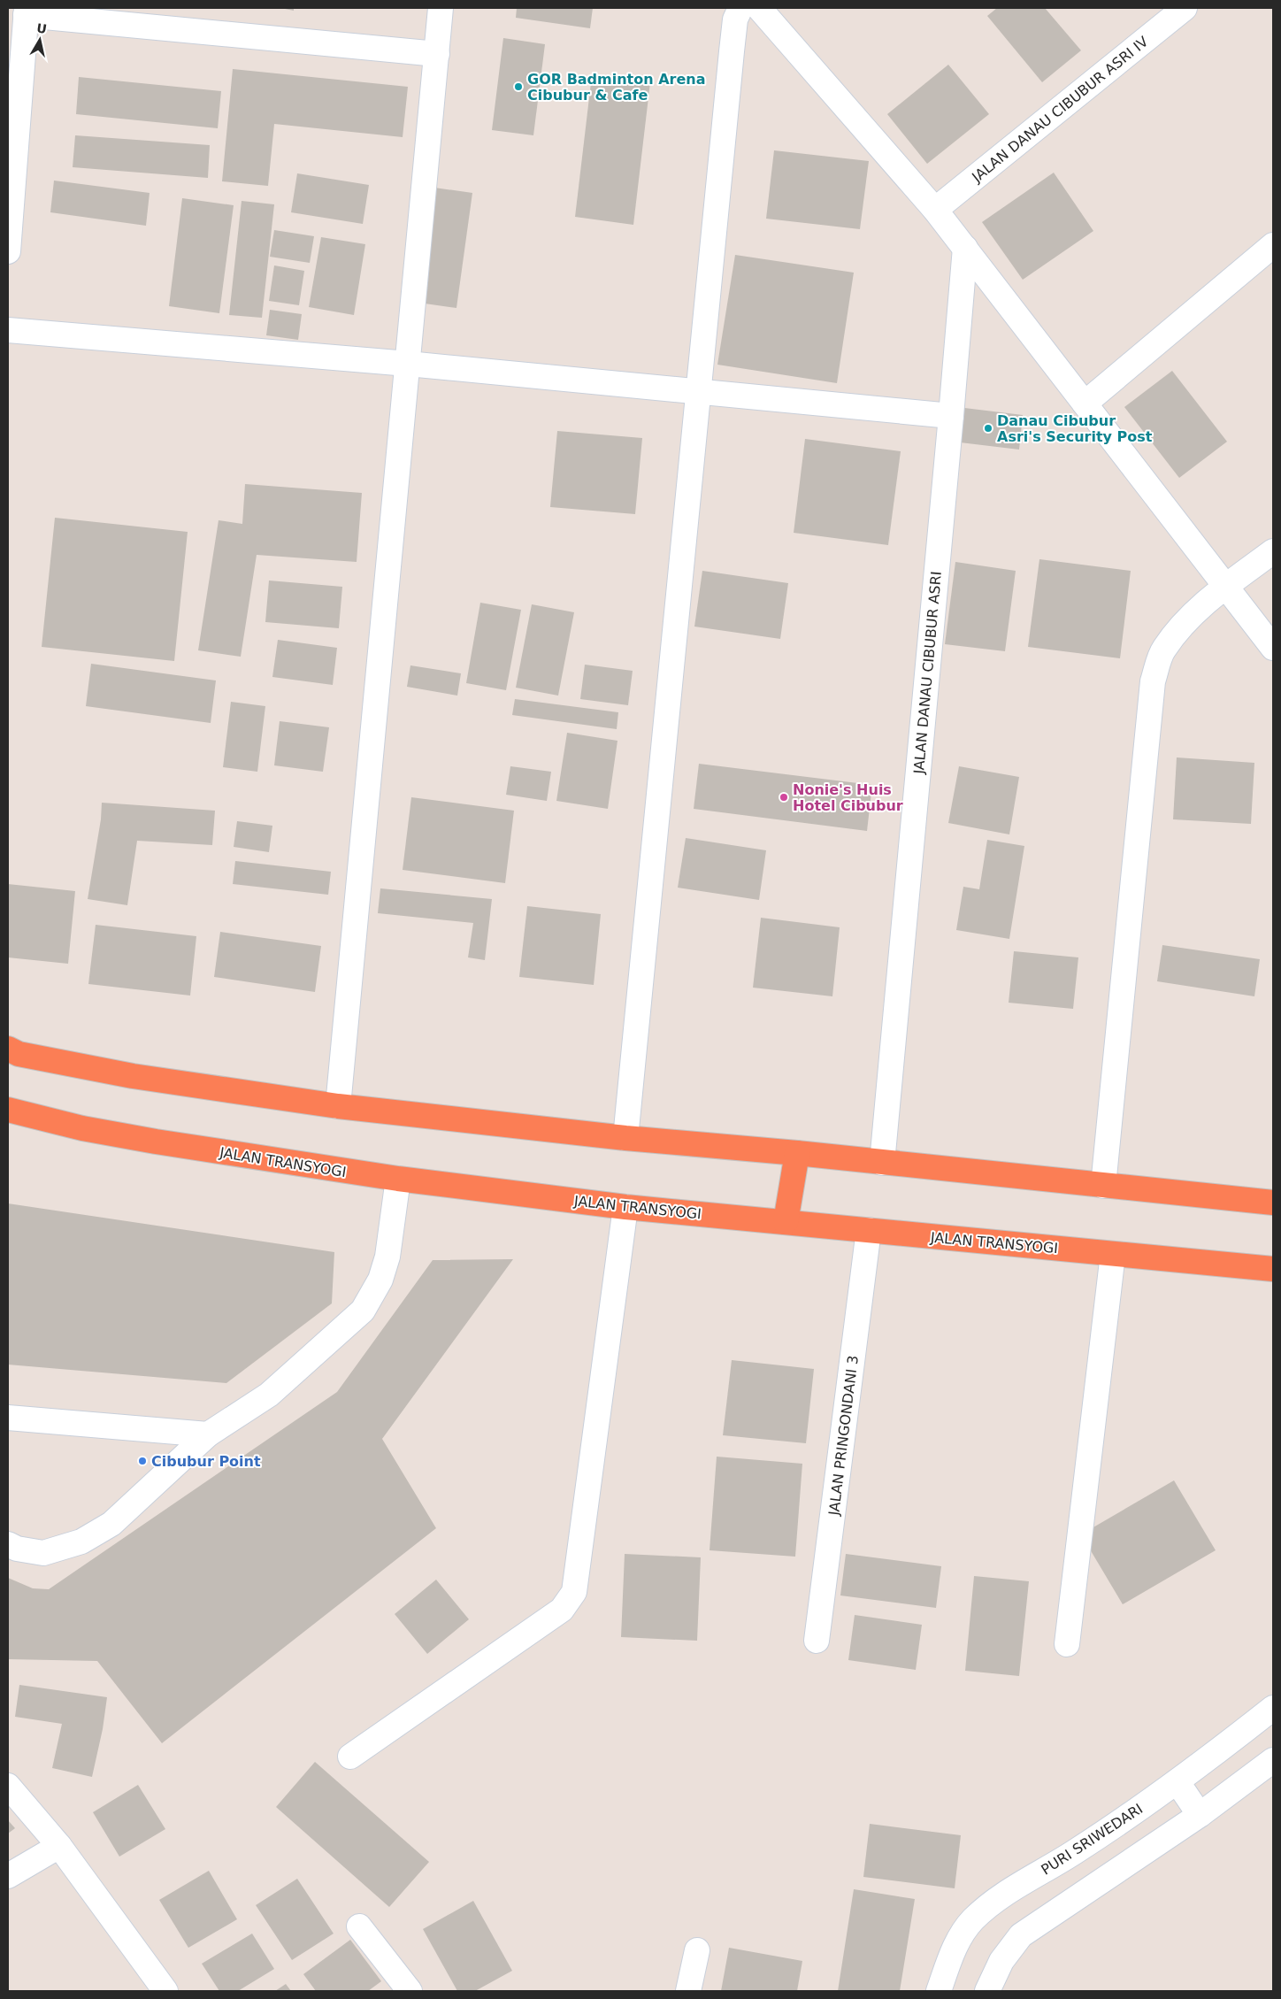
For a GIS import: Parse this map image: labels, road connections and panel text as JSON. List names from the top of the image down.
{
  "streets": {
    "highway": ["JALAN TRANSYOGI"],
    "street": [
      "JALAN DANAU CIBUBUR ASRI IV",
      "JALAN DANAU CIBUBUR ASRI",
      "JALAN PRINGONDANI 3",
      "PURI SRIWEDARI"
    ]
  },
  "crossings": [
    ["JALAN TRANSYOGI", "JALAN PRINGONDANI 3"]
  ],
  "places": [
    "GOR Badminton Arena Cibubur & Cafe",
    "Danau Cibubur Asri's Security Post",
    "Nonie's Huis Hotel Cibubur",
    "Cibubur Point"
  ],
  "north": "top"
}
